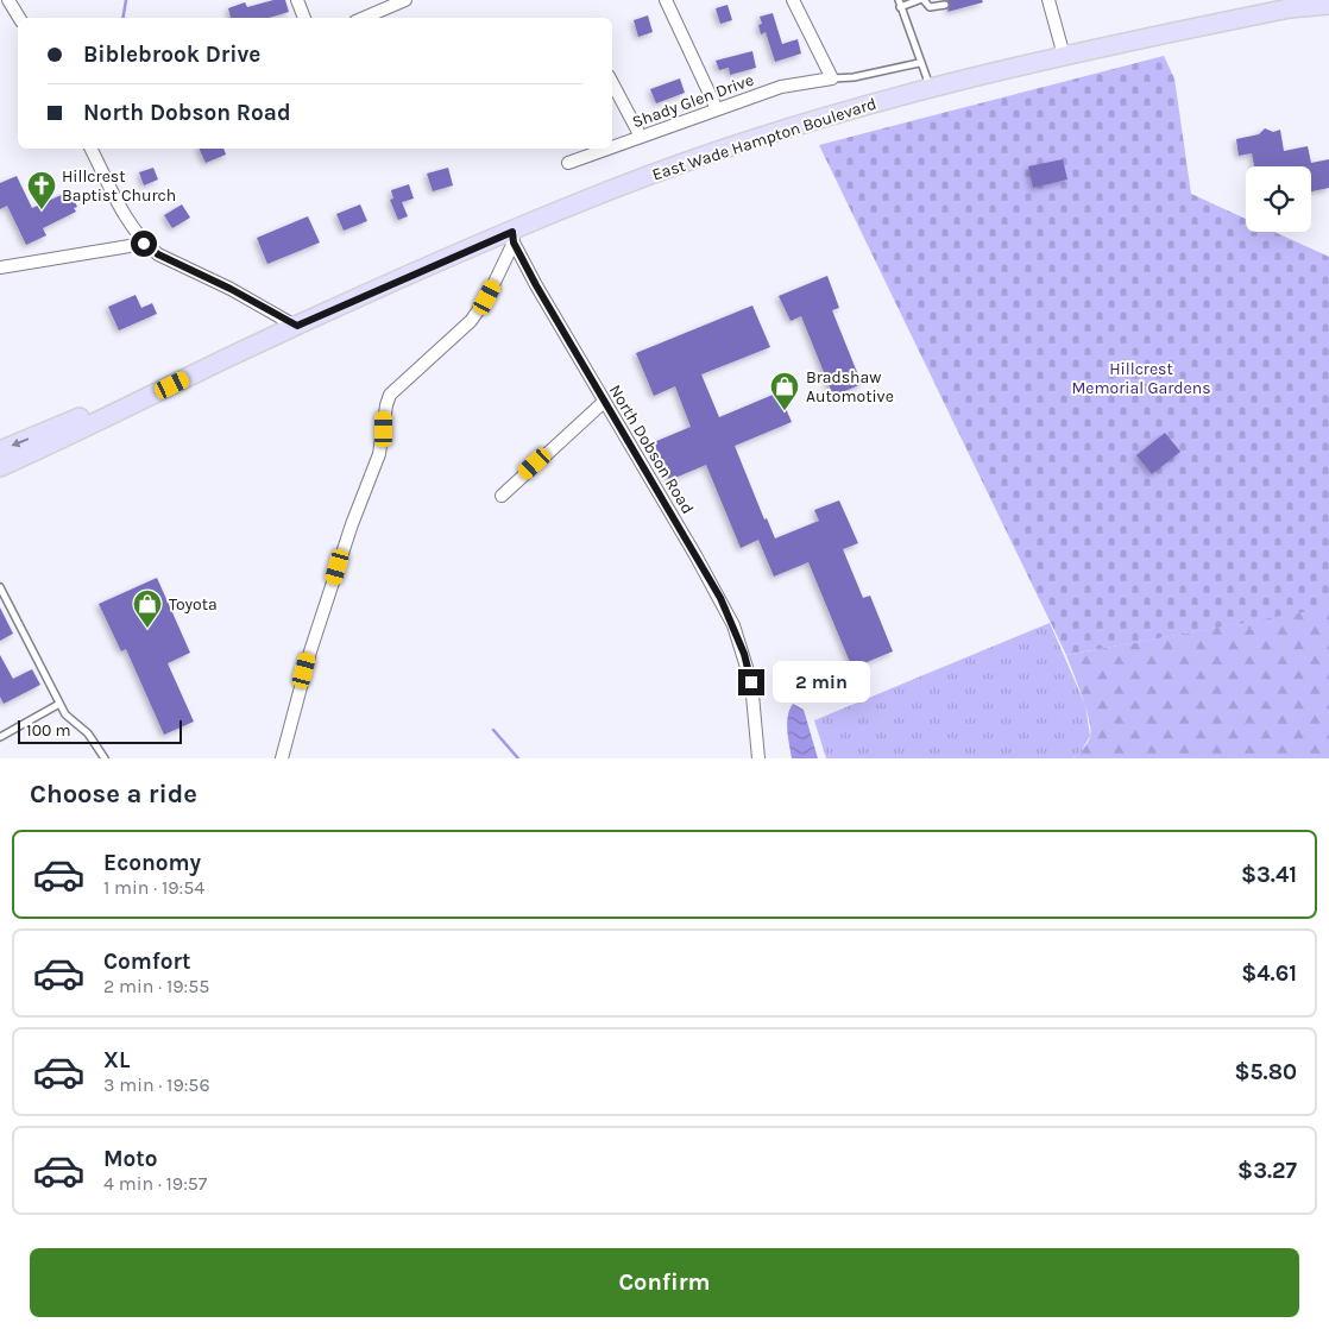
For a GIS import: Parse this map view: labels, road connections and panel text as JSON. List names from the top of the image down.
{
  "streets": {
    "main road": ["East Wade Hampton Boulevard"],
    "street": ["Shady Glen Drive", "North Dobson Road"]
  },
  "crossings": [
    ["East Wade Hampton Boulevard", "North Dobson Road"]
  ],
  "parks": ["Hillcrest Memorial Gardens"],
  "places": {
    "church": ["Hillcrest Baptist Church"],
    "shop": ["Bradshaw Automotive", "Toyota"]
  },
  "scale_bar": "100 m",
  "page": {
    "banner": ["Biblebrook Drive", "North Dobson Road"],
    "bubble": "2 min",
    "scale": "100 m",
    "heading": "Choose a ride",
    "list": [
      {
        "name": "Economy",
        "note": "1 min · 19:54",
        "value": "$3.41"
      },
      {
        "name": "Comfort",
        "note": "2 min · 19:55",
        "value": "$4.61"
      },
      {
        "name": "XL",
        "note": "3 min · 19:56",
        "value": "$5.80"
      },
      {
        "name": "Moto",
        "note": "4 min · 19:57",
        "value": "$3.27"
      }
    ],
    "buttons": "Confirm"
  }
}
